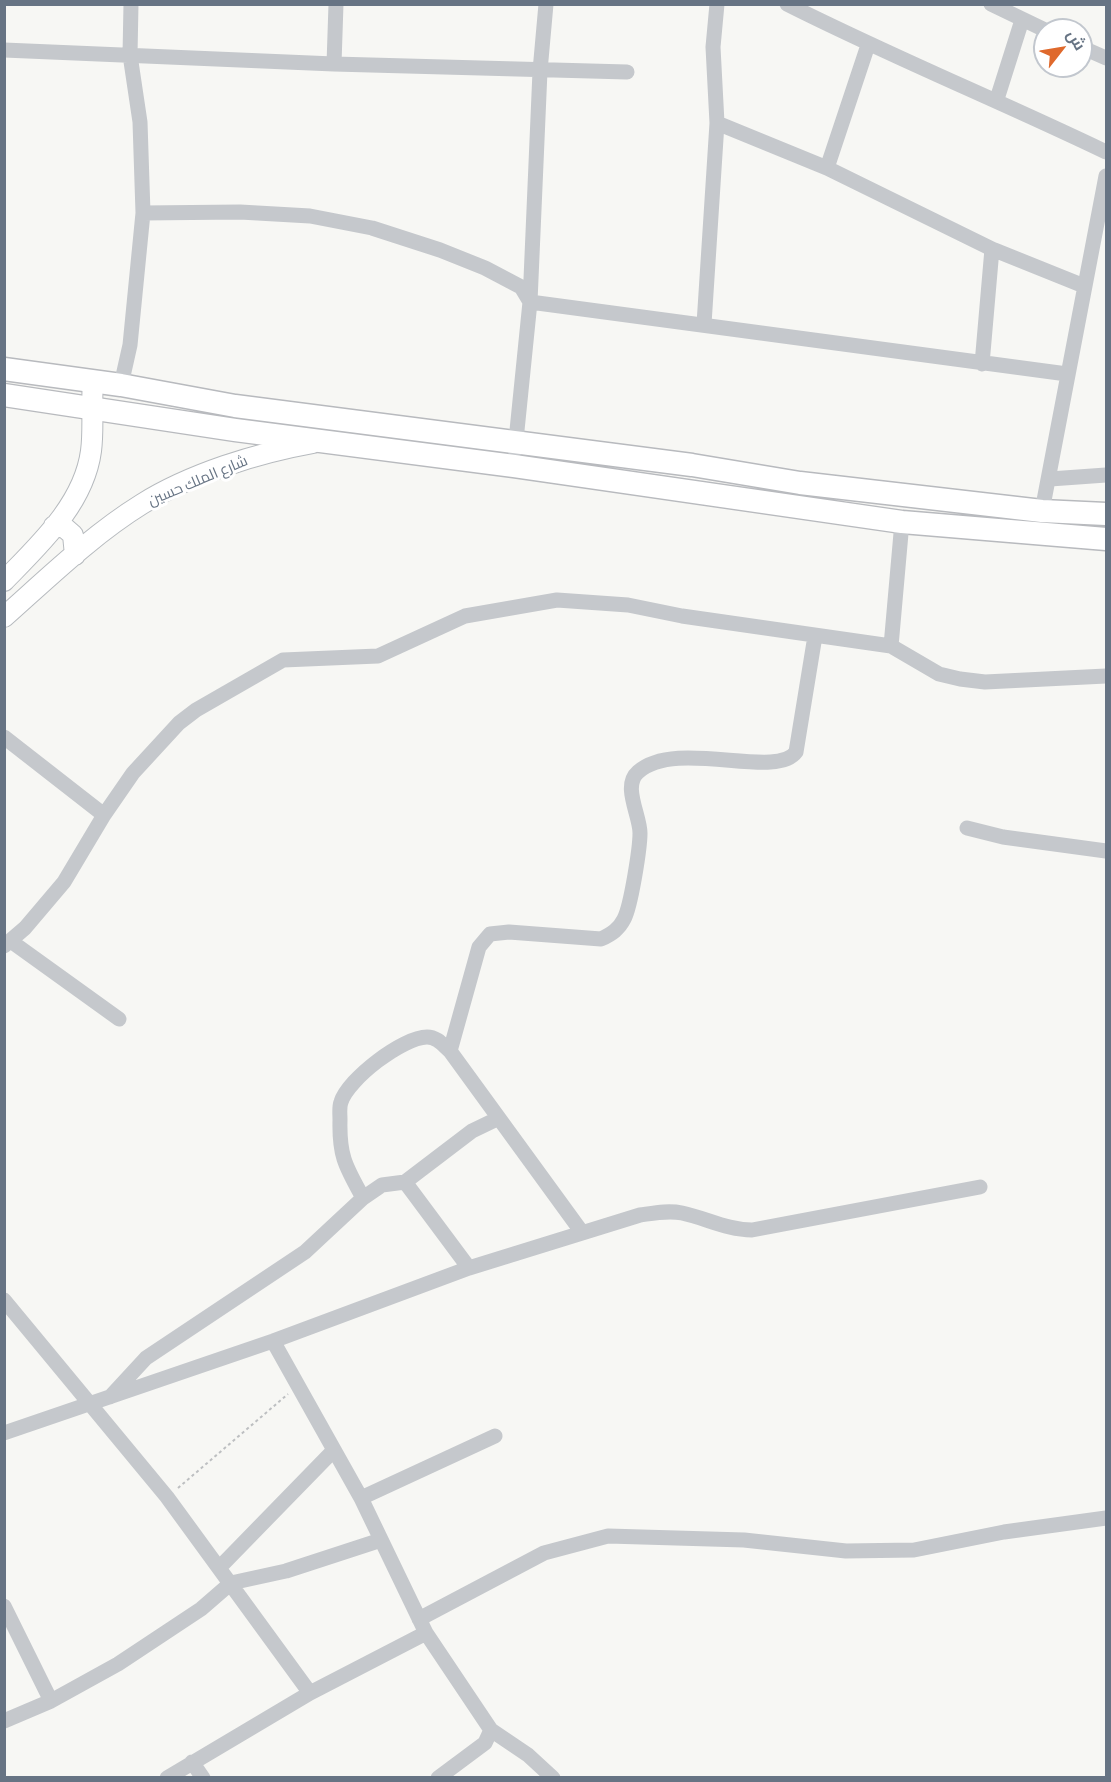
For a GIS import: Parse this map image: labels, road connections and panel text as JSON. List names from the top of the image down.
{
  "streets": {
    "main road": ["شارع الملك حسين"]
  },
  "north": "top right"
}
